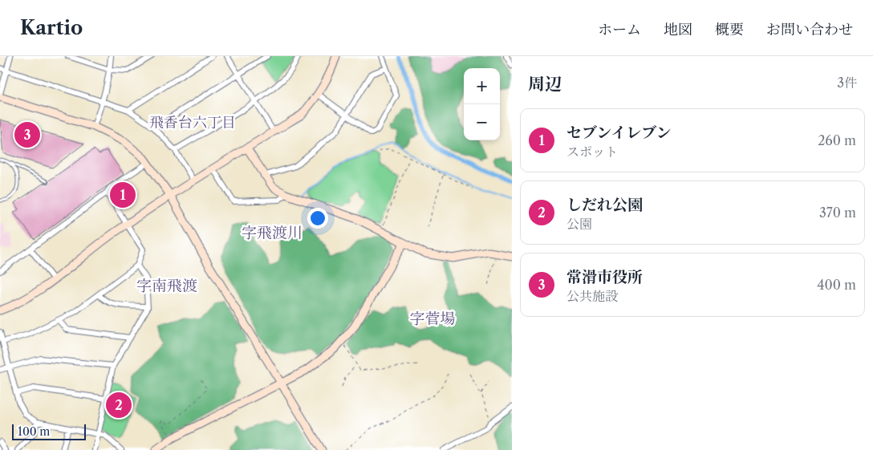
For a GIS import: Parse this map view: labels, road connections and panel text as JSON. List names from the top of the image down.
{
  "districts": [
    "飛香台六丁目",
    "字飛渡川",
    "字南飛渡",
    "字菅場"
  ],
  "scale_bar": "100 m",
  "page": {
    "header": "Kartio",
    "nav": [
      "ホーム",
      "地図",
      "概要",
      "お問い合わせ"
    ],
    "heading": ["周辺", "3件"],
    "map_buttons": ["+", "−"],
    "list": [
      {
        "mark": "1",
        "name": "セブンイレブン",
        "note": "スポット",
        "value": "260 m"
      },
      {
        "mark": "2",
        "name": "しだれ公園",
        "note": "公園",
        "value": "370 m"
      },
      {
        "mark": "3",
        "name": "常滑市役所",
        "note": "公共施設",
        "value": "400 m"
      }
    ],
    "pins": ["3", "1", "2"],
    "scale": "100 m"
  }
}
